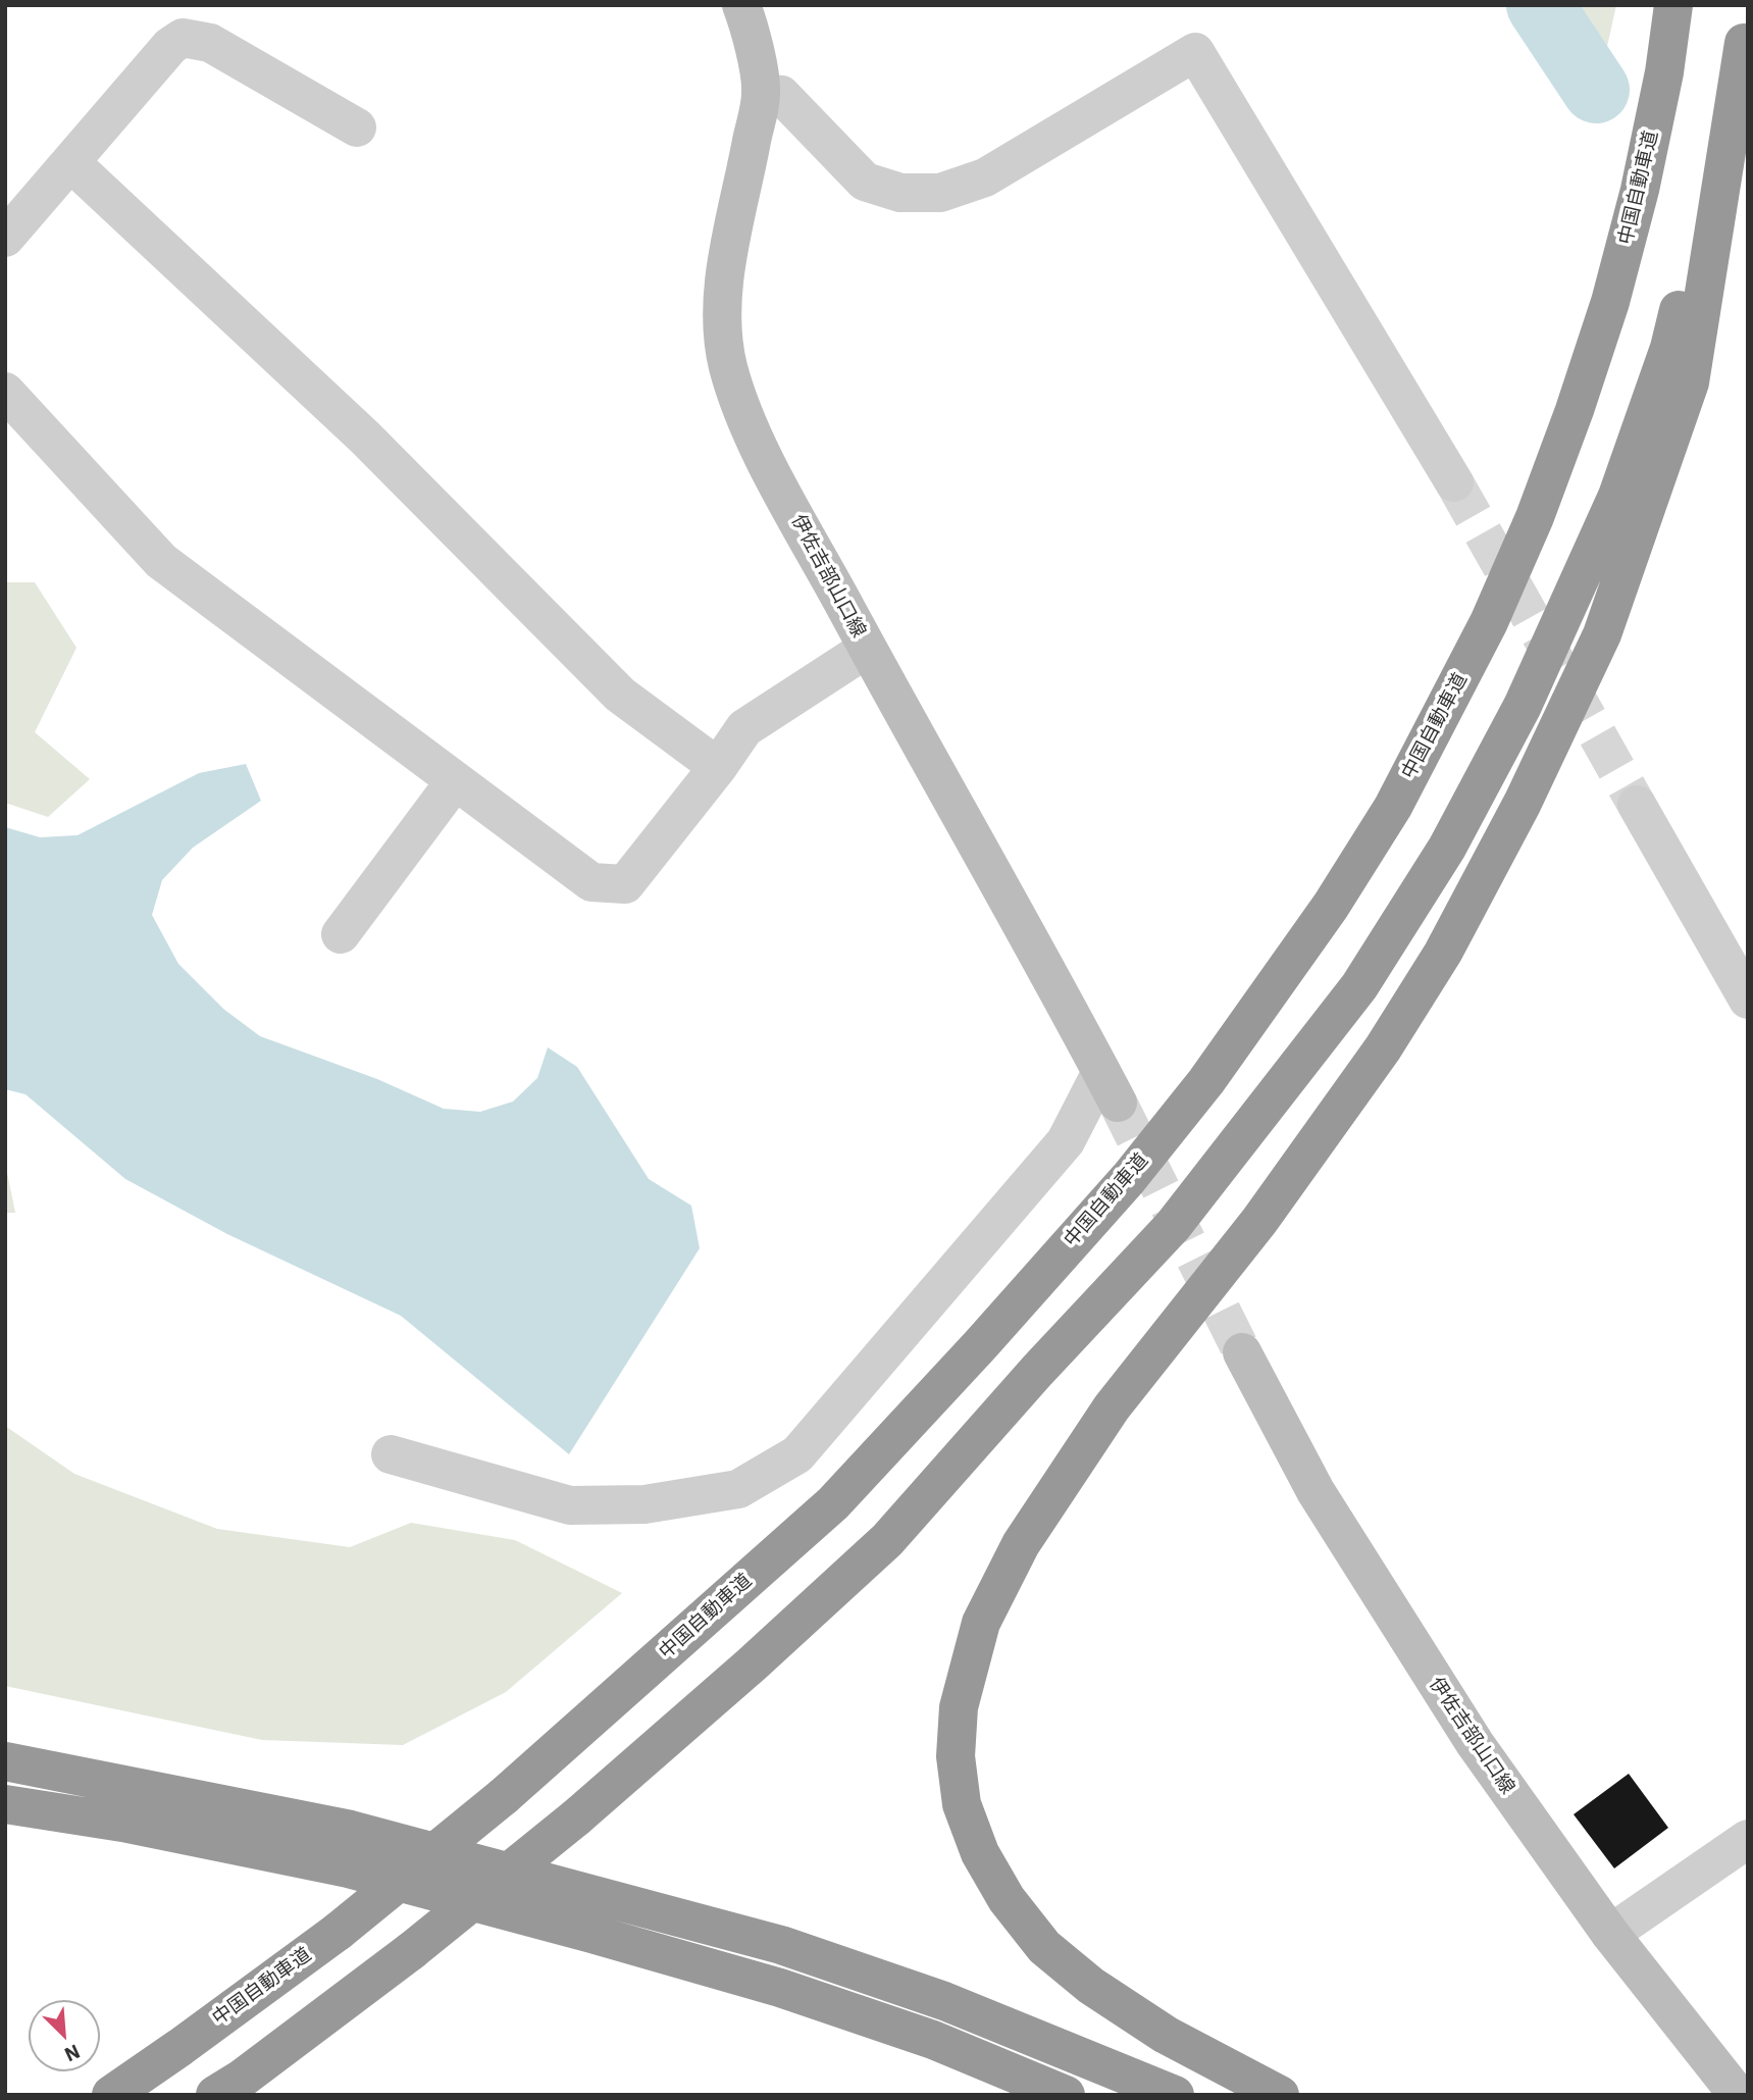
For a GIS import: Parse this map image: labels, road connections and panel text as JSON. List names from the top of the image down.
{
  "streets": {
    "highway": ["中国自動車道"],
    "main road": ["伊佐吉部山口線"]
  },
  "north": "bottom right"
}
